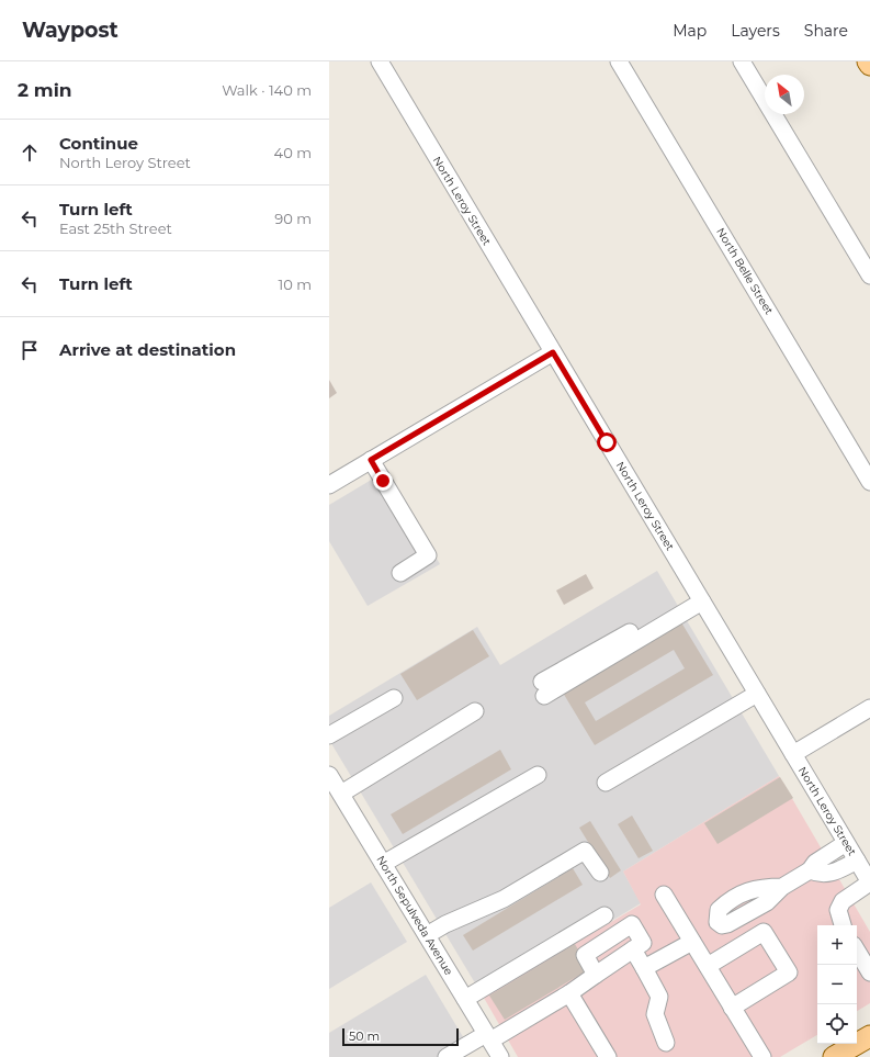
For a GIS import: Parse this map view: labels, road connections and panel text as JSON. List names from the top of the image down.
{
  "streets": {
    "street": ["North Leroy Street", "North Belle Street", "North Sepulveda Avenue"]
  },
  "scale_bar": "50 m",
  "north": "top left",
  "page": {
    "header": "Waypost",
    "nav": ["Map", "Layers", "Share"],
    "heading": ["2 min", "Walk · 140 m"],
    "list": [
      ["Continue", "North Leroy Street", "40 m"],
      ["Turn left", "East 25th Street", "90 m"],
      ["Turn left", "10 m"],
      "Arrive at destination"
    ],
    "map_buttons": ["+", "−"],
    "scale": "50 m"
  }
}
